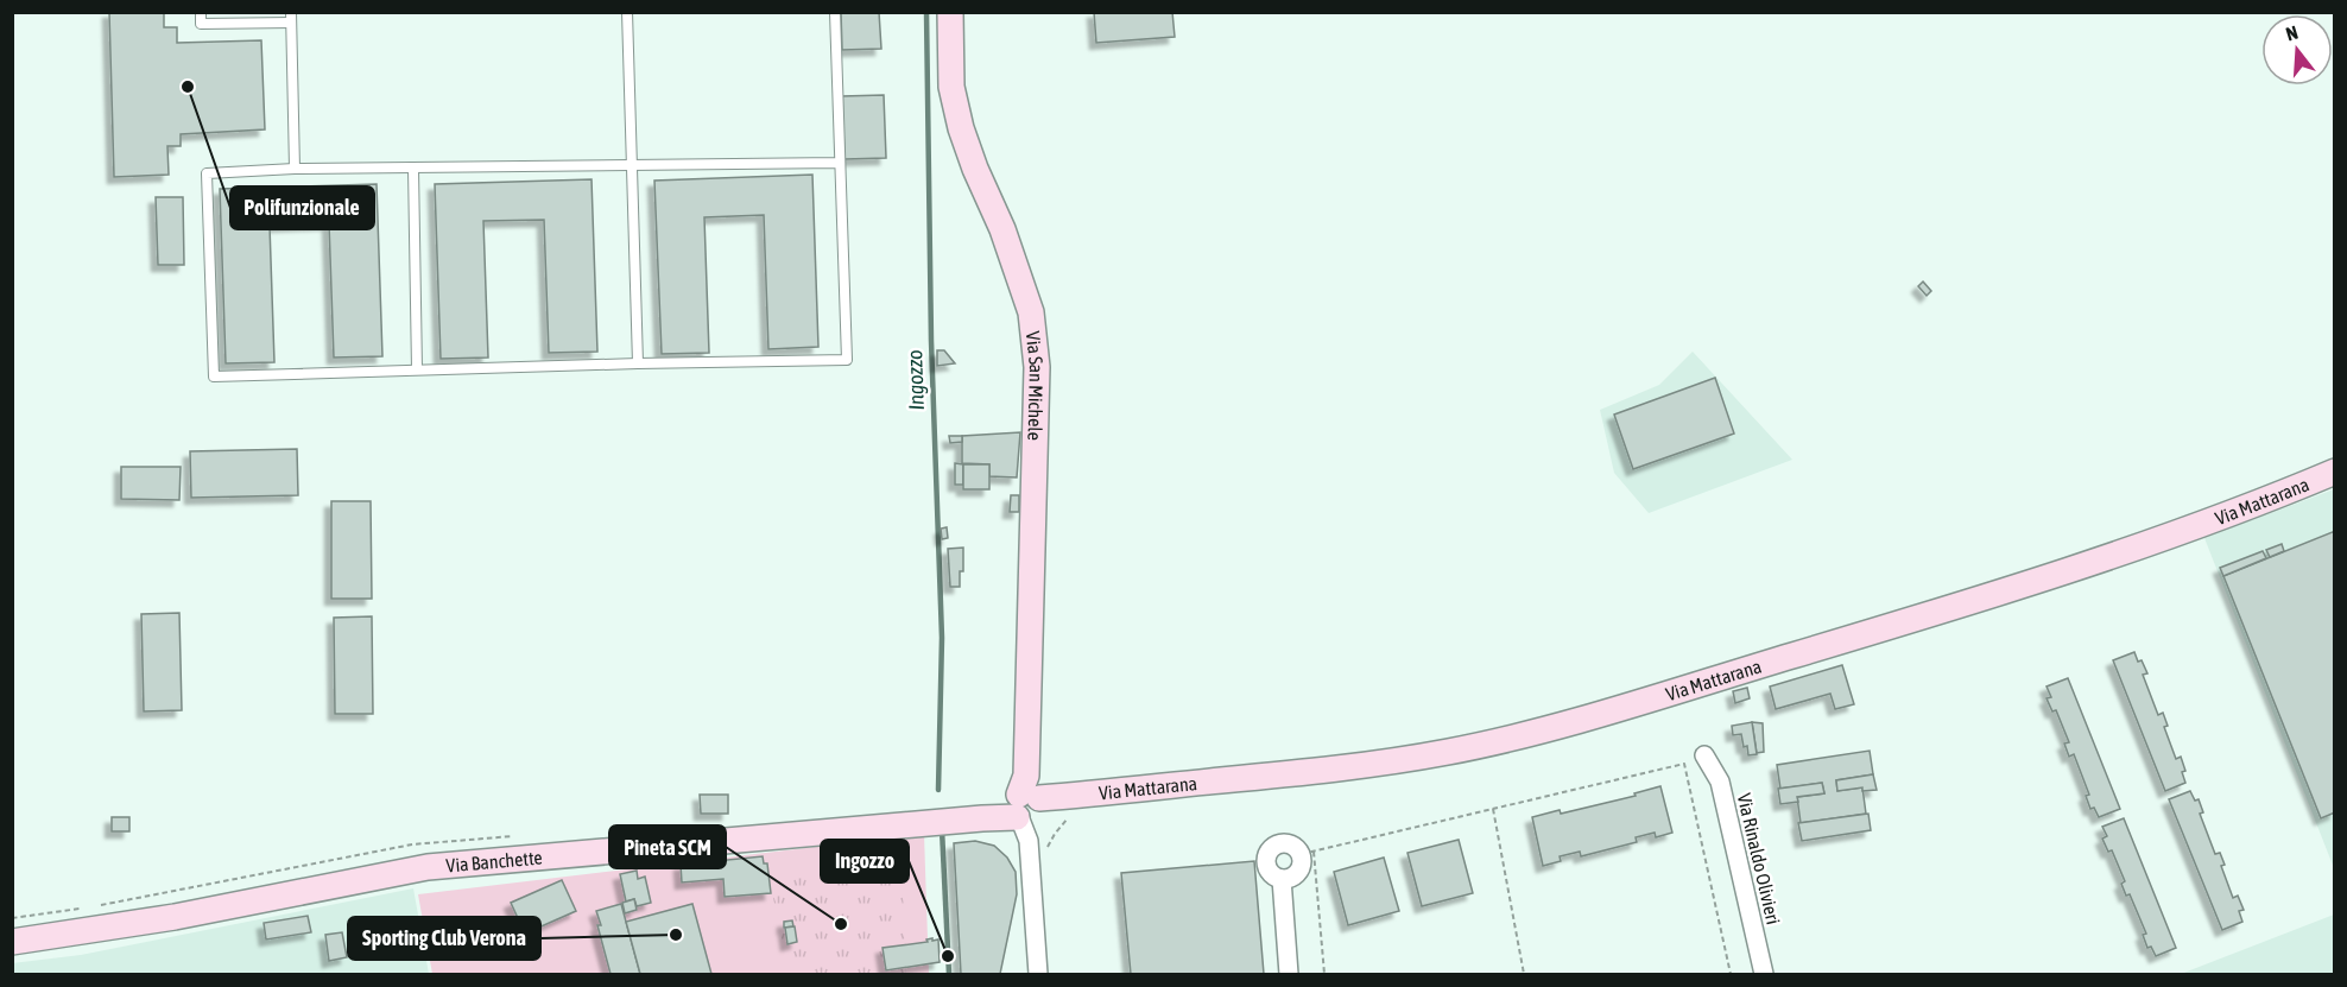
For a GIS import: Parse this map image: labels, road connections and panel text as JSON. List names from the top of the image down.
{
  "streets": {
    "street": [
      "Via San Michele",
      "Via Mattarana",
      "Via Rinaldo Olivieri",
      "Via Banchette"
    ]
  },
  "crossings": [
    ["Via San Michele", "Via Mattarana"],
    ["Via San Michele", "Via Banchette"],
    ["Via Mattarana", "Via Banchette"]
  ],
  "water": ["Ingozzo"],
  "places": [
    "Polifunzionale",
    "Pineta SCM",
    "Sporting Club Verona",
    "Ingozzo"
  ],
  "north": "top"
}
